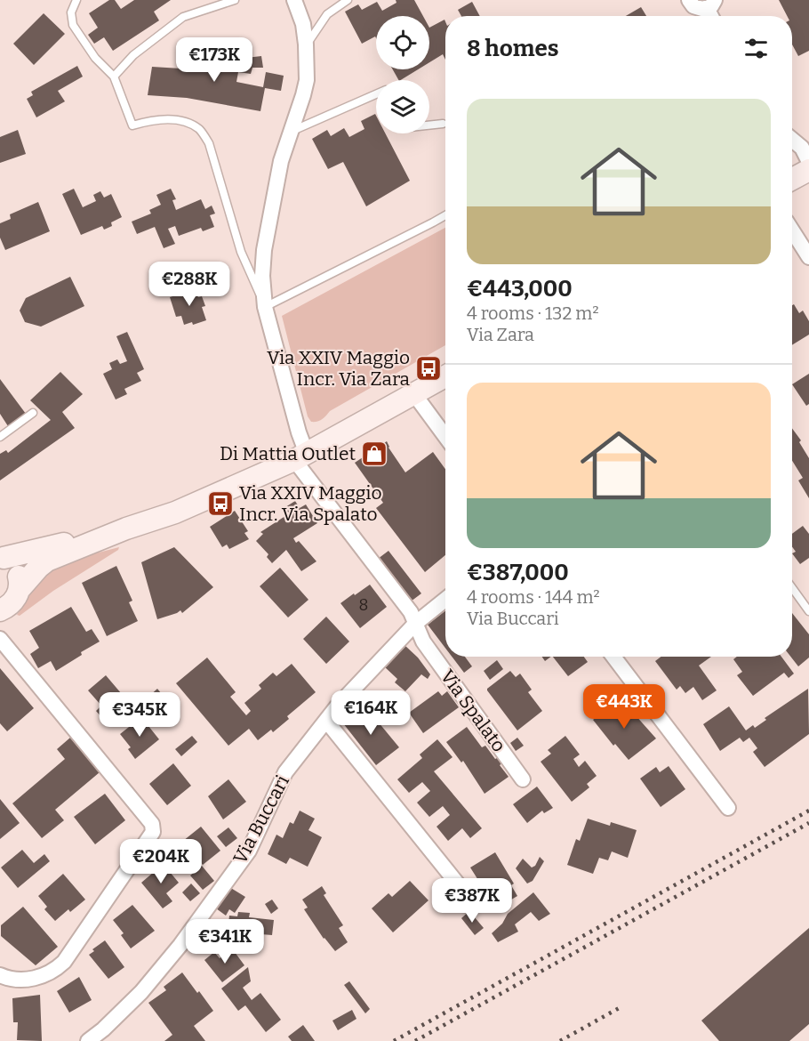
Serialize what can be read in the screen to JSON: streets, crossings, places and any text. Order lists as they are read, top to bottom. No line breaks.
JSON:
{"streets":{"street":["Via Spalato","Via Buccari"]},"crossings":[["Via Spalato","Via Buccari"]],"places":{"bus stop":["Via XXIV Maggio Incr. Via Zara","Via XXIV Maggio Incr. Via Spalato"],"shop":["Di Mattia Outlet"]},"house_numbers":["8"],"page":{"heading":"8 homes","price":["€173K","€288K","€443K","€164K","€345K","€204K","€387K","€341K"],"list":[{"name":"€443,000","note":"4 rooms · 132 m² · Via Zara"},{"name":"€387,000","note":"4 rooms · 144 m² · Via Buccari"}]}}
